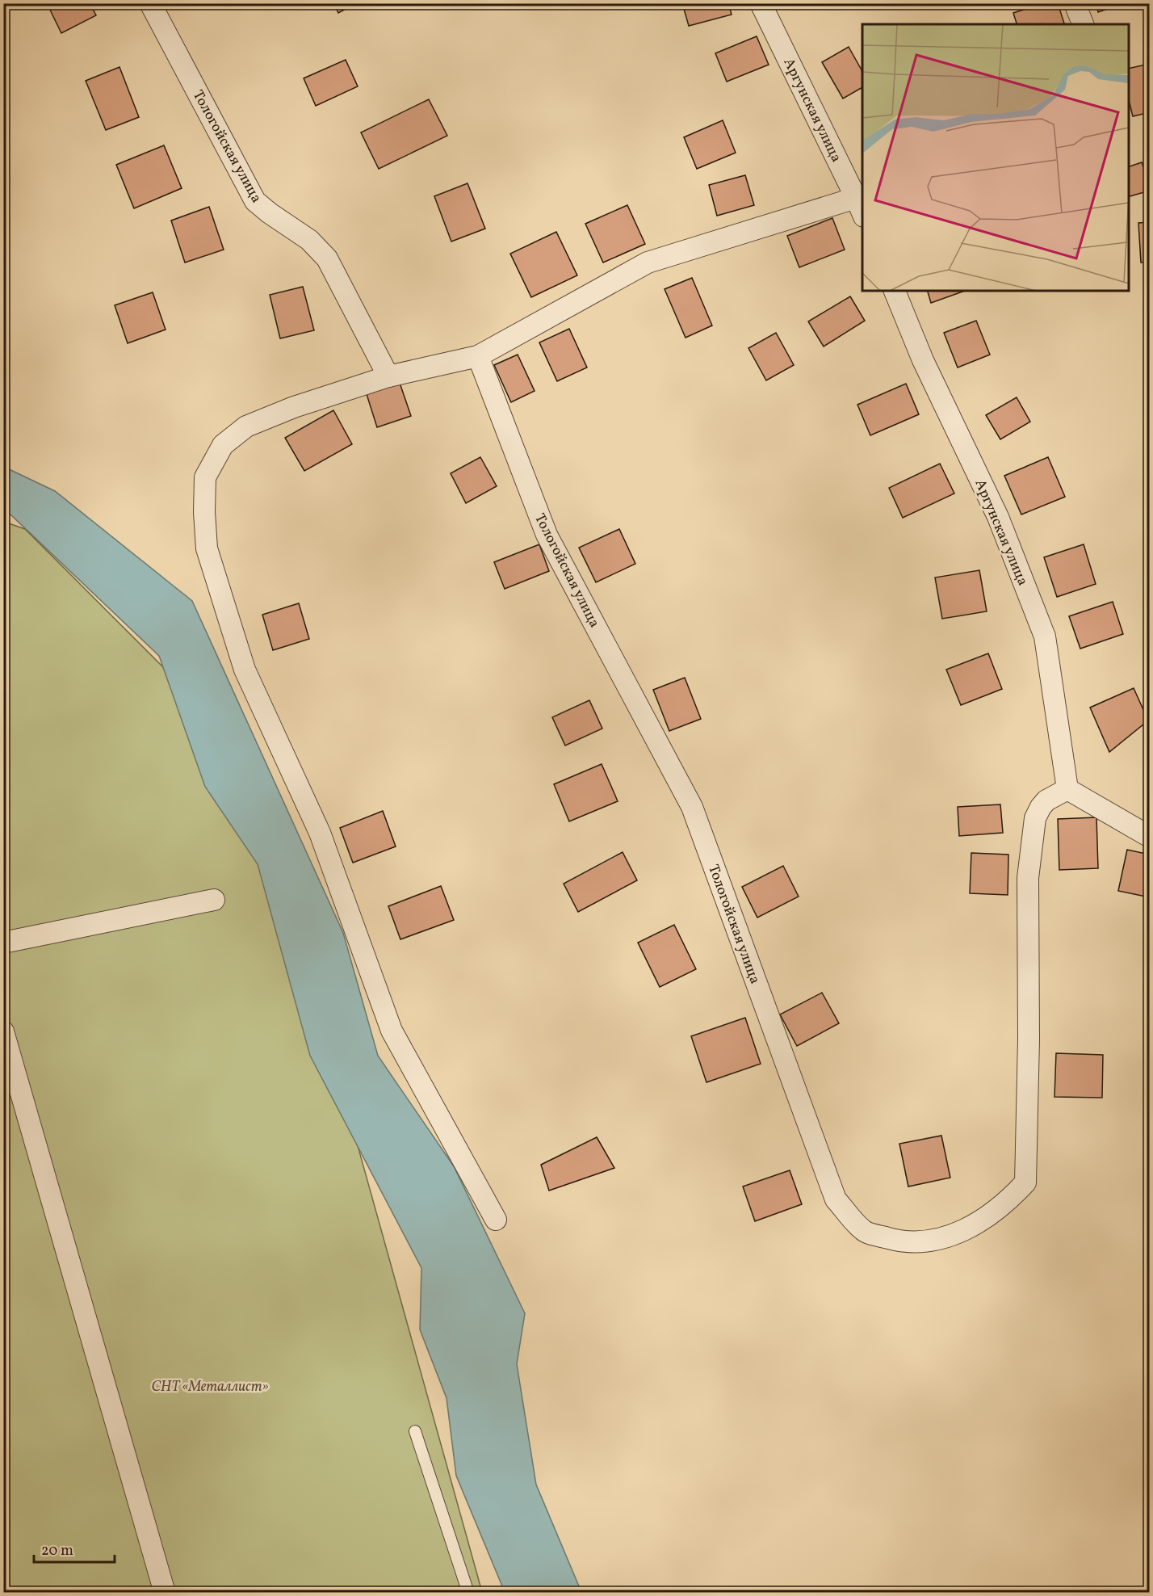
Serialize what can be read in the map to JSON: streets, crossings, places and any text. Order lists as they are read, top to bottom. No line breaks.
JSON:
{"streets":{"street":["Аргунская улица","Тологойская улица"]},"crossings":[["Аргунская улица","Тологойская улица"]],"parks":["СНТ «Металлист»"],"scale_bar":"20 m"}
